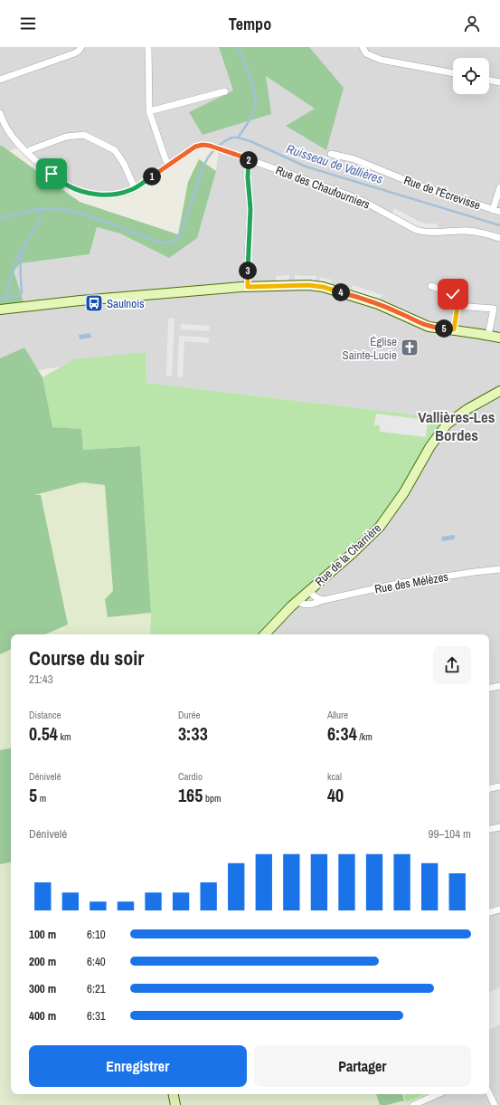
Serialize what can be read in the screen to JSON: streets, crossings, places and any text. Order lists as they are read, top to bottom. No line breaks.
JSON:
{"streets":{"main road":["Rue de la Charrière"],"street":["Rue des Chaufourniers","Rue de l'Écrevisse","Rue des Mélèzes"]},"crossings":[["Rue de la Charrière","Rue des Mélèzes"]],"districts":["Vallières-Les Bordes"],"water":["Ruisseau de Vallières"],"places":{"bus stop":["Saulnois"],"church":["Église Sainte-Lucie"]},"page":{"header":"Tempo","pins":["2","1","3","4","5"],"heading":["Course du soir","21:43"],"stats":[["Distance","0.54 km"],["Durée","3:33"],["Allure","6:34 /km"],["Dénivelé","5 m"],["Cardio","165 bpm"],["kcal","40"]],"chart":["Dénivelé","99–104 m"],"list":[{"name":"100 m","note":"6:10"},{"name":"200 m","note":"6:40"},{"name":"300 m","note":"6:21"},{"name":"400 m","note":"6:31"}],"buttons":["Enregistrer","Partager"]}}
